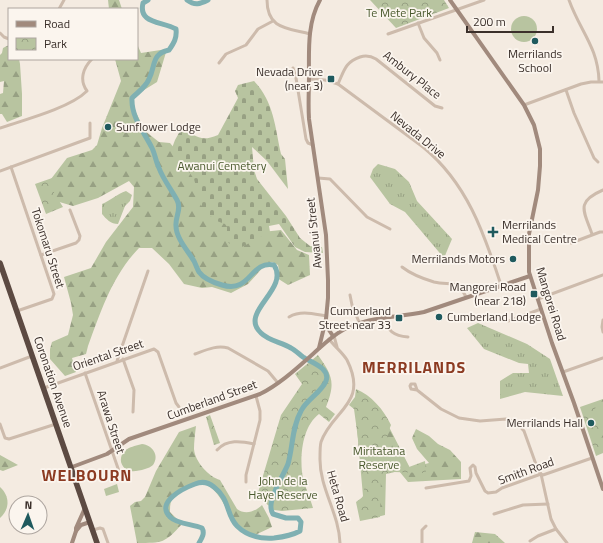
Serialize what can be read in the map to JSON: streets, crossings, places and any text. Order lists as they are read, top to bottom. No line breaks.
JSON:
{"streets":{"highway":["Coronation Avenue"],"main road":["Awanui Street","Mangorei Road","Cumberland Street"],"street":["Ambury Place","Nevada Drive","Tokomaru Street","Oriental Street","Arawa Street","Smith Road","Heta Road"]},"crossings":[["Ambury Place","Nevada Drive"],["Nevada Drive","Awanui Street"],["Nevada Drive","Cumberland Street"],["Awanui Street","Cumberland Street"],["Awanui Street","Heta Road"],["Tokomaru Street","Coronation Avenue"],["Mangorei Road","Cumberland Street"],["Mangorei Road","Smith Road"],["Oriental Street","Coronation Avenue"],["Oriental Street","Arawa Street"],["Coronation Avenue","Cumberland Street"],["Cumberland Street","Arawa Street"],["Cumberland Street","Heta Road"]],"districts":["MERRILANDS","WELBOURN"],"parks":["Te Mete Park","Awanui Cemetery","Miritatana Reserve","John de la Haye Reserve"],"places":{"other":["Merrilands School","Sunflower Lodge","Merrilands Motors","Cumberland Lodge","Merrilands Hall"],"transit":["Nevada Drive (near 3)","Mangorei Road (near 218)","Cumberland Street near 33"],"health":["Merrilands Medical Centre"]},"legend":["Road","Park"],"scale_bar":"200 m","north":"top"}
